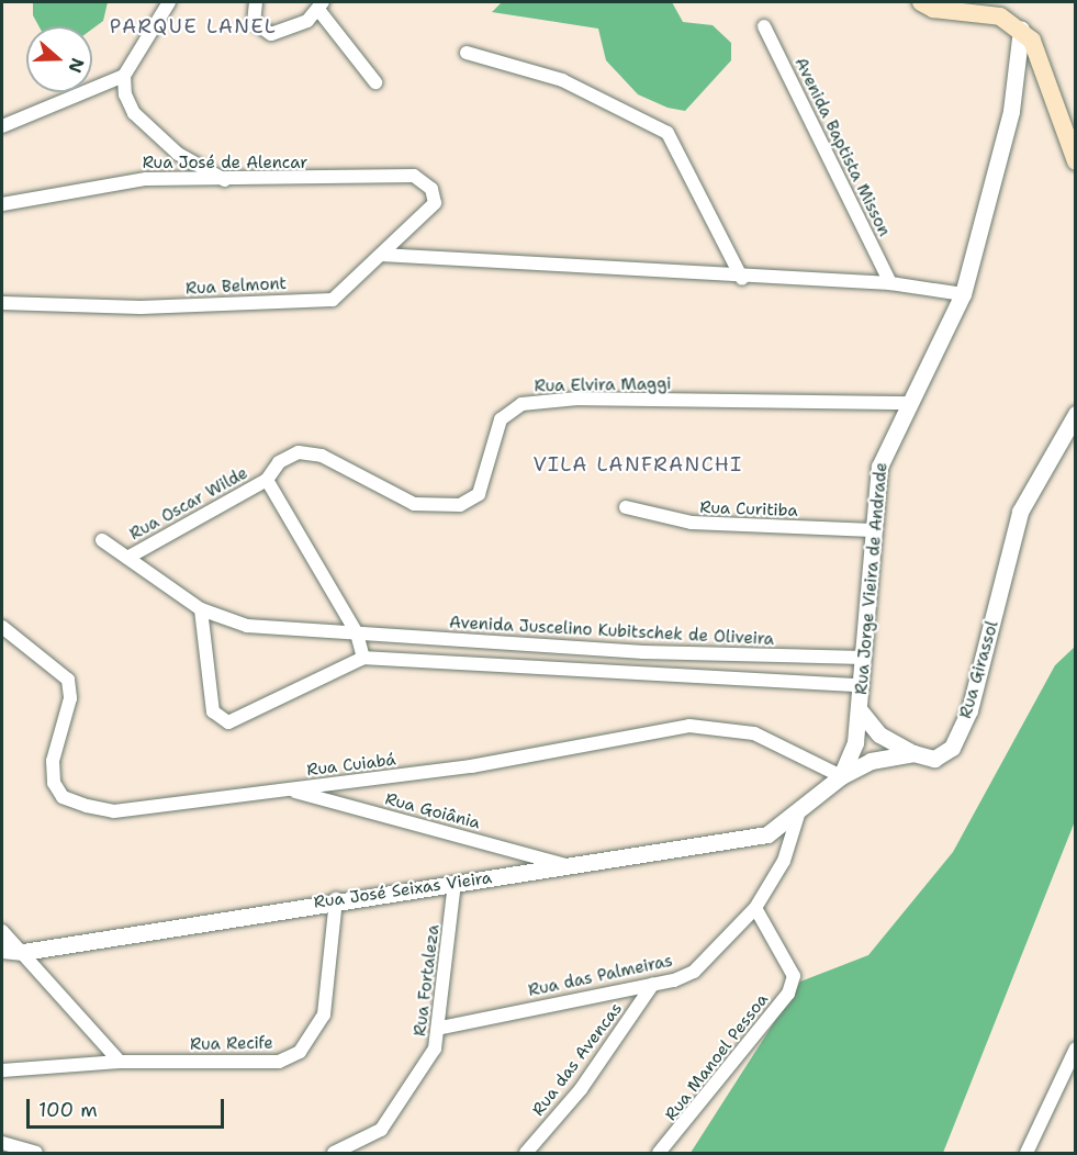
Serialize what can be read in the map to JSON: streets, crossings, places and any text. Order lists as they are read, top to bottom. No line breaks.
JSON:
{"streets":{"street":["Avenida Baptista Misson","Rua José de Alencar","Rua Belmont","Rua Elvira Maggi","Rua Oscar Wilde","Rua Curitiba","Rua Jorge Vieira de Andrade","Avenida Juscelino Kubitschek de Oliveira","Rua Girassol","Rua Cuiabá","Rua Goiânia","Rua José Seixas Vieira","Rua das Palmeiras","Rua Fortaleza","Rua Recife","Rua Manoel Pessoa","Rua das Avencas"]},"crossings":[["Rua José de Alencar","Rua Belmont"],["Rua Elvira Maggi","Rua Oscar Wilde"],["Rua Elvira Maggi","Rua Jorge Vieira de Andrade"],["Rua Oscar Wilde","Avenida Juscelino Kubitschek de Oliveira"],["Rua Curitiba","Rua Jorge Vieira de Andrade"],["Rua Jorge Vieira de Andrade","Avenida Juscelino Kubitschek de Oliveira"],["Rua Jorge Vieira de Andrade","Rua Girassol"],["Rua Jorge Vieira de Andrade","Rua Cuiabá"],["Rua Jorge Vieira de Andrade","Rua José Seixas Vieira"],["Rua Jorge Vieira de Andrade","Rua das Palmeiras"],["Rua Girassol","Rua Cuiabá"],["Rua Cuiabá","Rua Goiânia"],["Rua Goiânia","Rua José Seixas Vieira"],["Rua José Seixas Vieira","Rua das Palmeiras"],["Rua José Seixas Vieira","Rua Fortaleza"],["Rua José Seixas Vieira","Rua Recife"],["Rua das Palmeiras","Rua Fortaleza"],["Rua das Palmeiras","Rua Manoel Pessoa"],["Rua das Palmeiras","Rua das Avencas"]],"districts":["PARQUE LANEL","VILA LANFRANCHI"],"scale_bar":"100 m","north":"right"}
